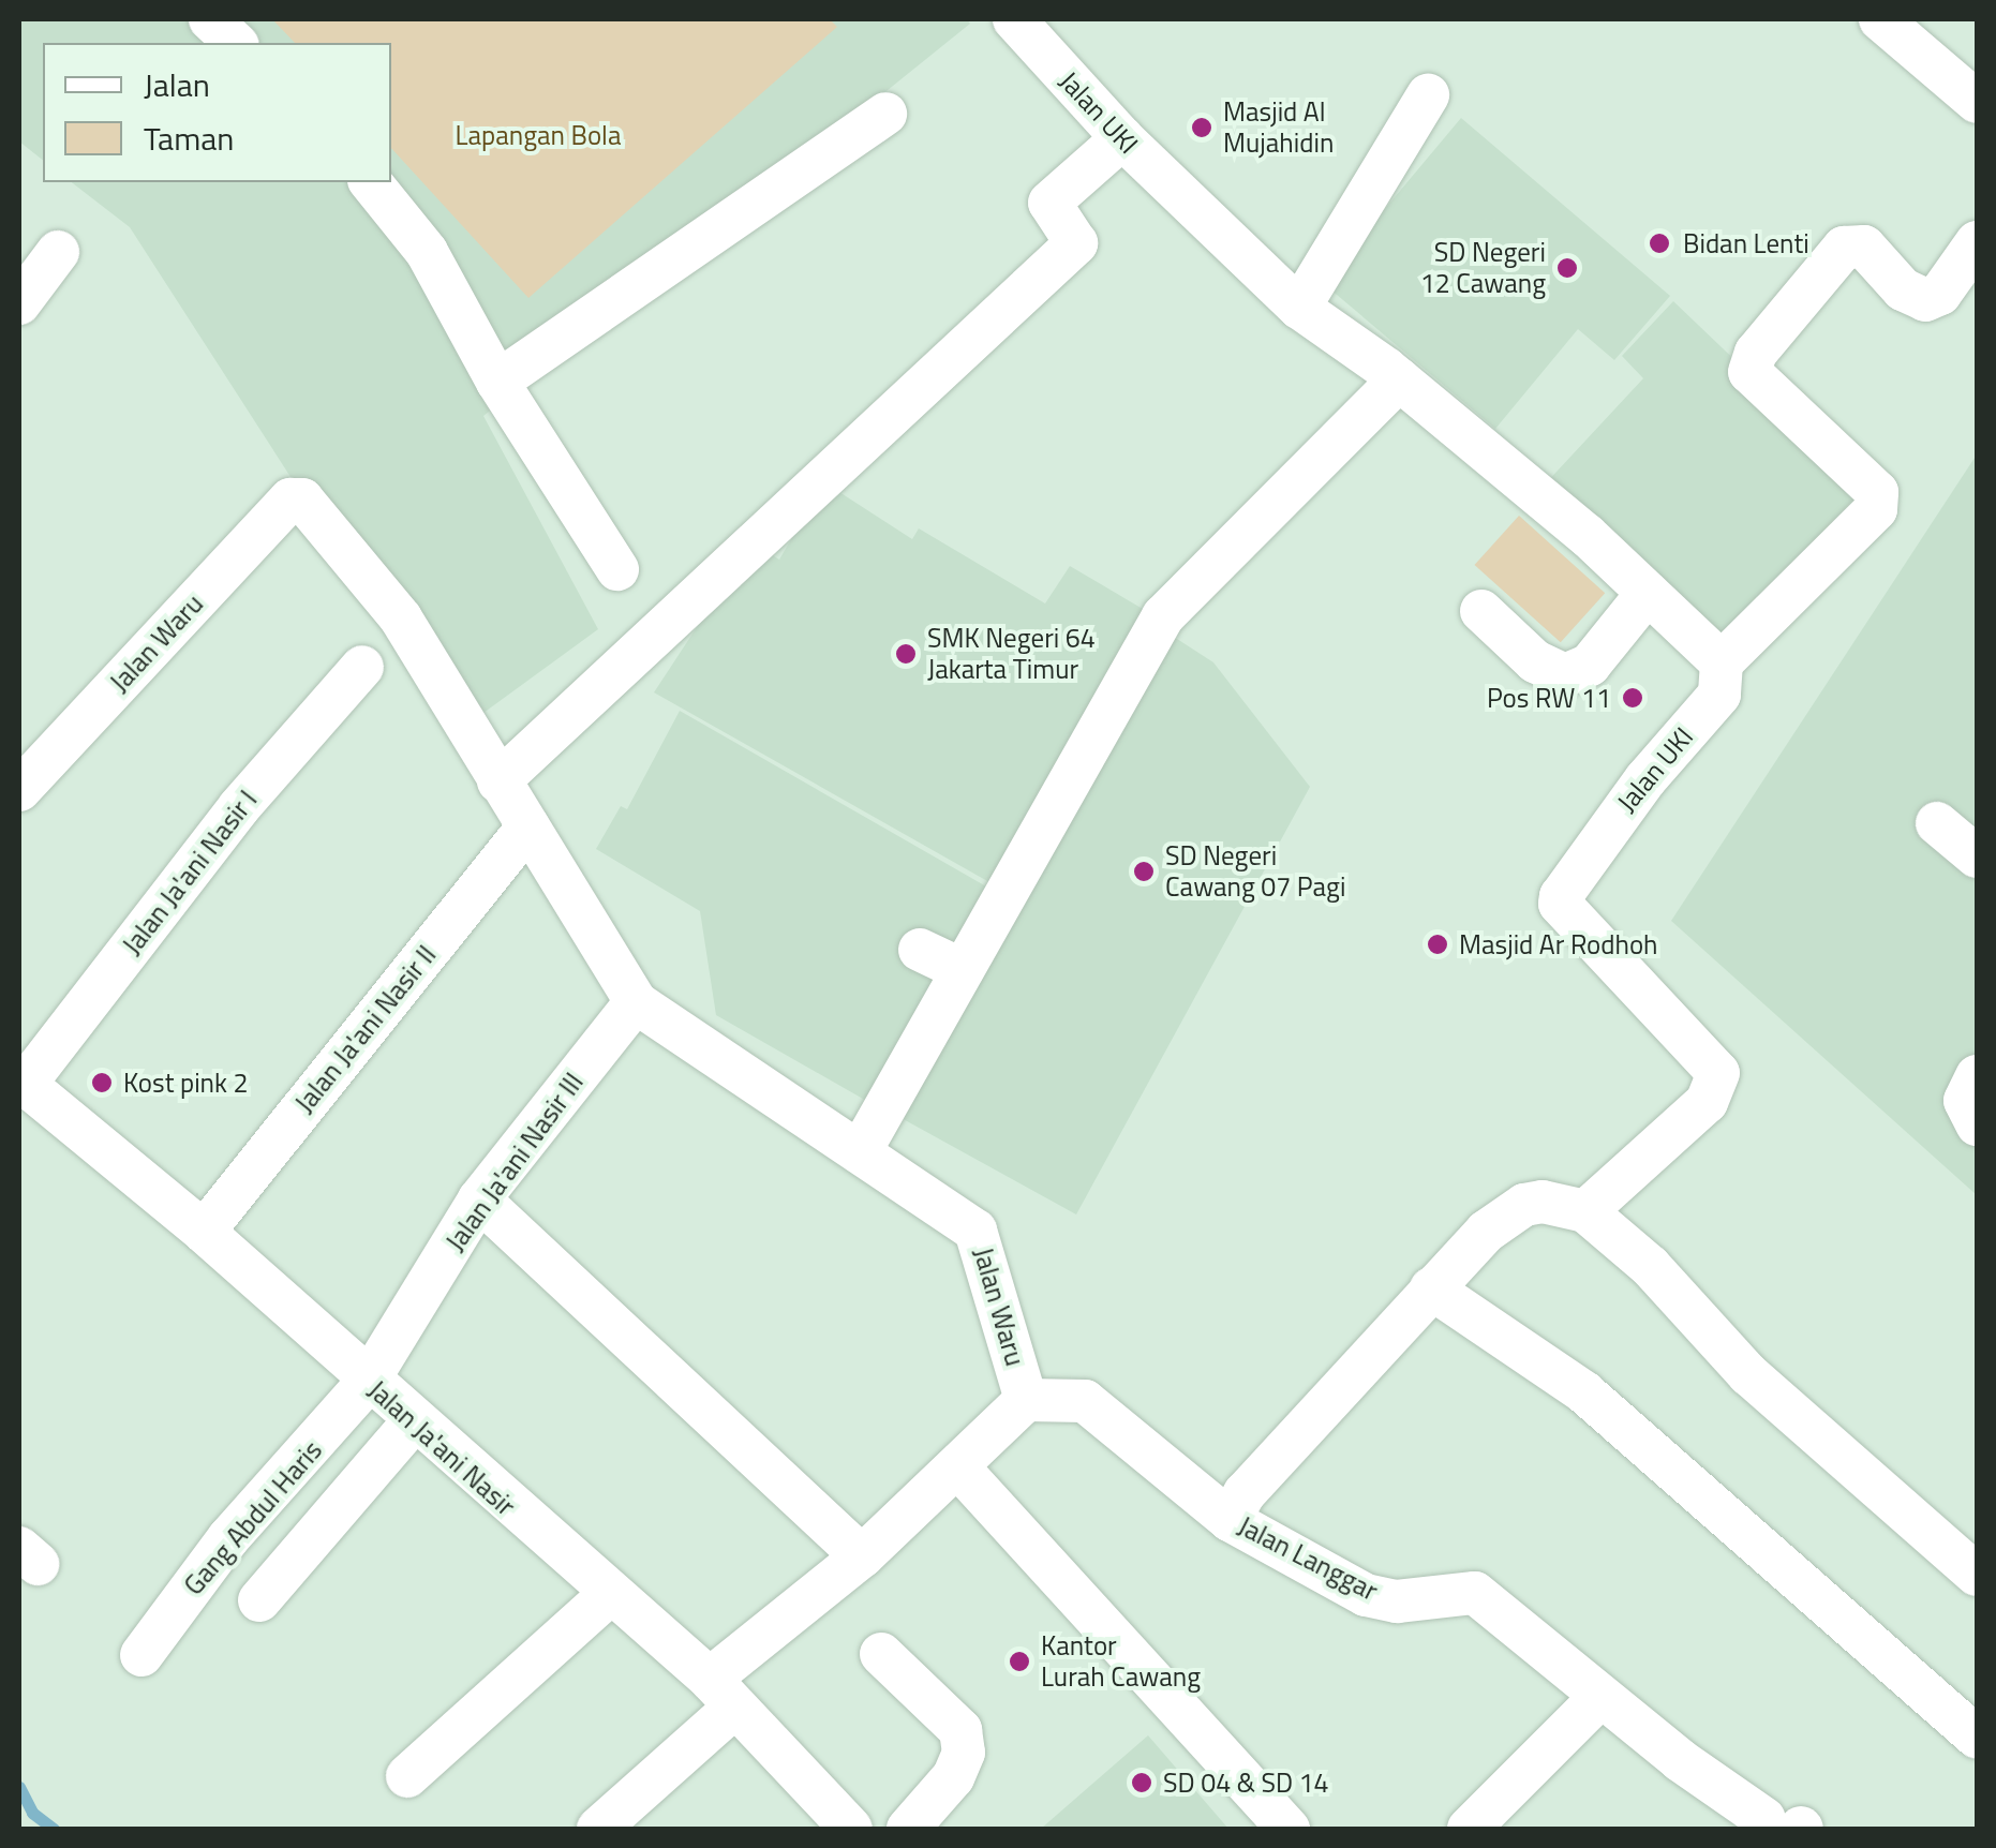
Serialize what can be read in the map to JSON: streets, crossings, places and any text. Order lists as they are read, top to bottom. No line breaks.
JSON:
{"streets":{"street":["Jalan UKI","Jalan Waru","Jalan Ja'ani Nasir I","Jalan Ja'ani Nasir II","Jalan Ja'ani Nasir III","Jalan Ja'ani Nasir","Gang Abdul Haris","Jalan Langgar"]},"crossings":[["Jalan Waru","Jalan Ja'ani Nasir III"],["Jalan Waru","Jalan Ja'ani Nasir"],["Jalan Waru","Jalan Langgar"],["Jalan Ja'ani Nasir I","Jalan Ja'ani Nasir"],["Jalan Ja'ani Nasir II","Jalan Ja'ani Nasir"],["Jalan Ja'ani Nasir III","Jalan Ja'ani Nasir"],["Jalan Ja'ani Nasir III","Gang Abdul Haris"],["Jalan Ja'ani Nasir","Gang Abdul Haris"]],"parks":["Lapangan Bola"],"places":["Masjid Al Mujahidin","Bidan Lenti","SD Negeri 12 Cawang","SMK Negeri 64 Jakarta Timur","Pos RW 11","SD Negeri Cawang 07 Pagi","Masjid Ar Rodhoh","Kost pink 2","Kantor Lurah Cawang","SD 04 & SD 14"],"legend":["Jalan","Taman"]}
